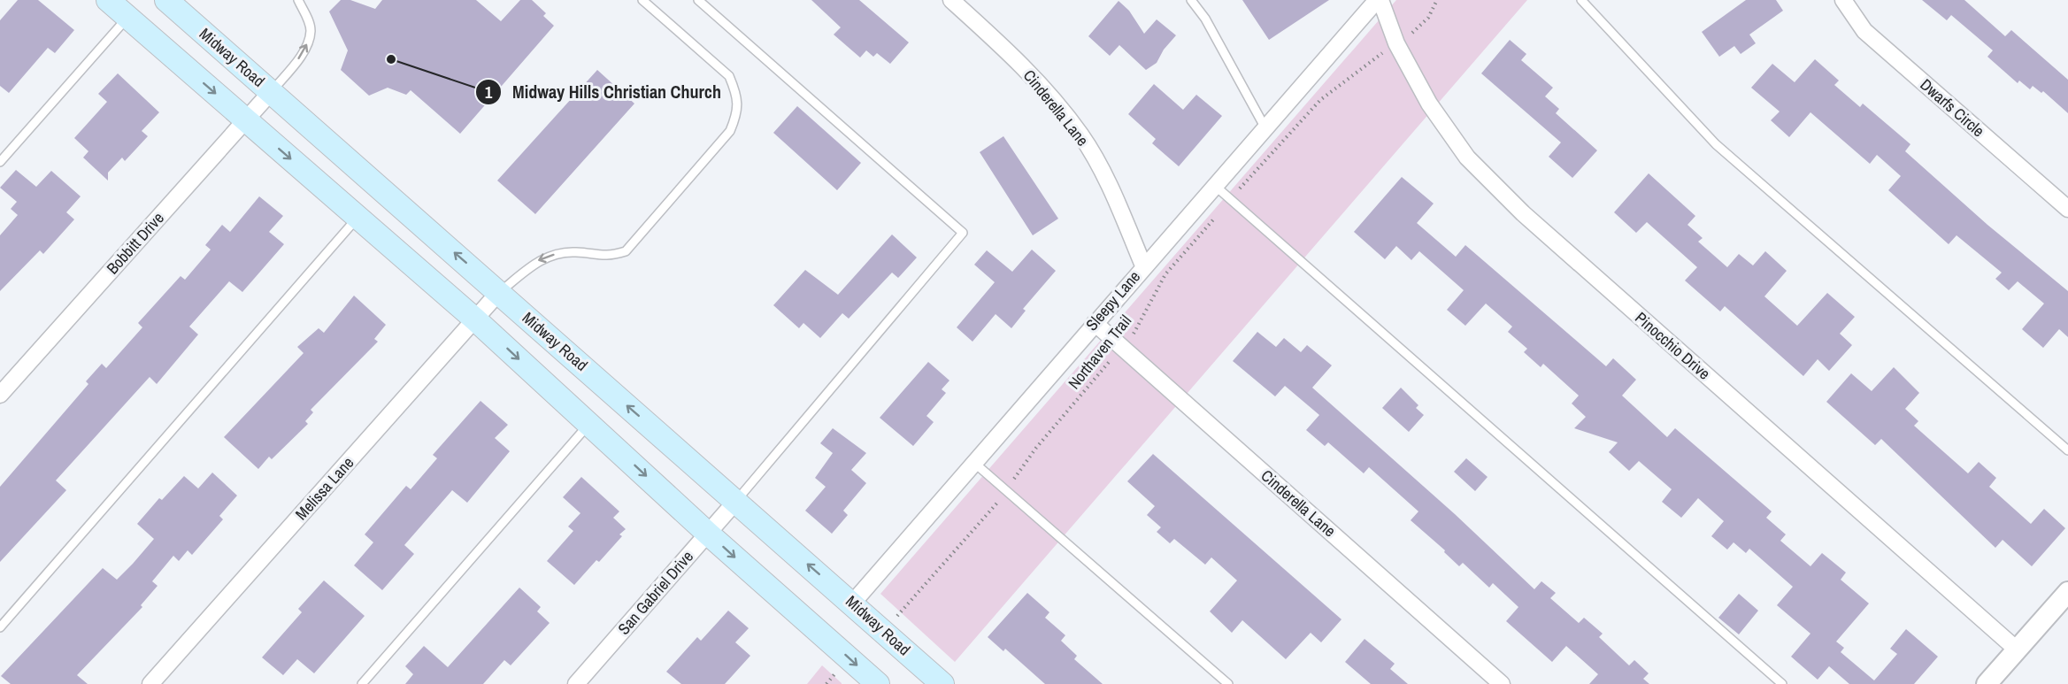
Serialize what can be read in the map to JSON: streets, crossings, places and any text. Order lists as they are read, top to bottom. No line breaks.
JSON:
{"streets":{"main road":["Midway Road"],"street":["Cinderella Lane","Dwarfs Circle","Bobbitt Drive","Sleepy Lane","Pinocchio Drive","Melissa Lane","San Gabriel Drive"],"path":["Northaven Trail"]},"crossings":[["Midway Road","Bobbitt Drive"],["Midway Road","Sleepy Lane"],["Midway Road","Melissa Lane"],["Midway Road","San Gabriel Drive"],["Cinderella Lane","Sleepy Lane"],["Cinderella Lane","Northaven Trail"],["Sleepy Lane","Pinocchio Drive"],["Pinocchio Drive","Northaven Trail"]],"places":["Midway Hills Christian Church"]}
